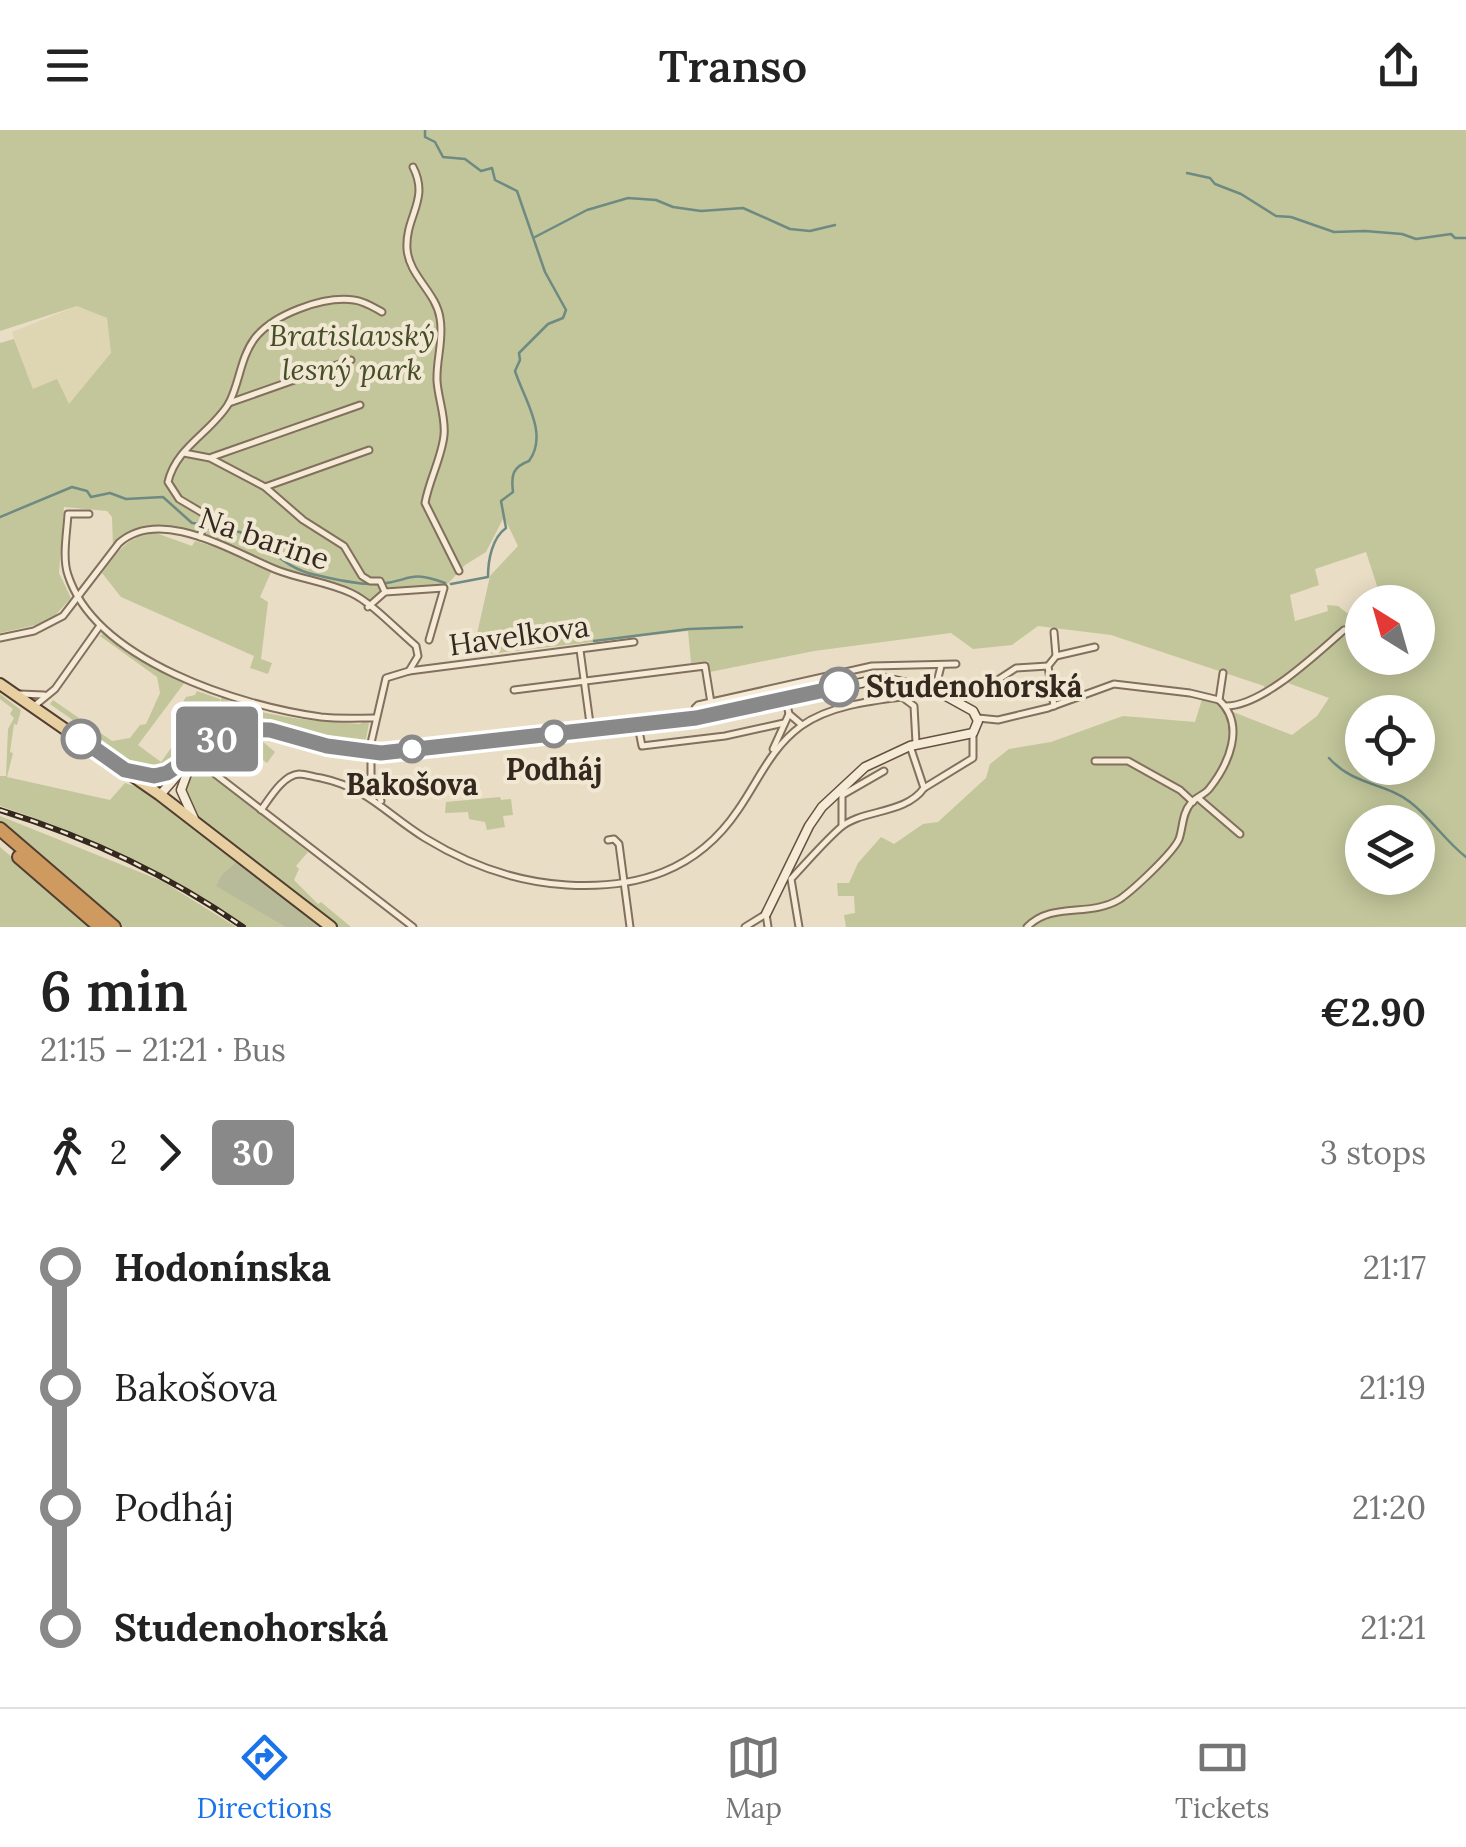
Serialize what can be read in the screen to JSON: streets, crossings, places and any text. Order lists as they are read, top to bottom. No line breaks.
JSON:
{"streets":{"street":["Na barine","Havelkova"]},"crossings":[["Na barine","Havelkova"]],"parks":["Bratislavský lesný park"],"places":["Studenohorská","Podháj","Bakošova"],"lines":["bus line 30"],"north":"top left","page":{"header":"Transo","on_map":"30","heading":["6 min","21:15 – 21:21 · Bus","€2.90"],"legs":["2","30","3 stops"],"list":[{"name":"Hodonínska","value":"21:17"},{"name":"Bakošova","value":"21:19"},{"name":"Podháj","value":"21:20"},{"name":"Studenohorská","value":"21:21"}],"tabs":["Directions","Map","Tickets"]}}
